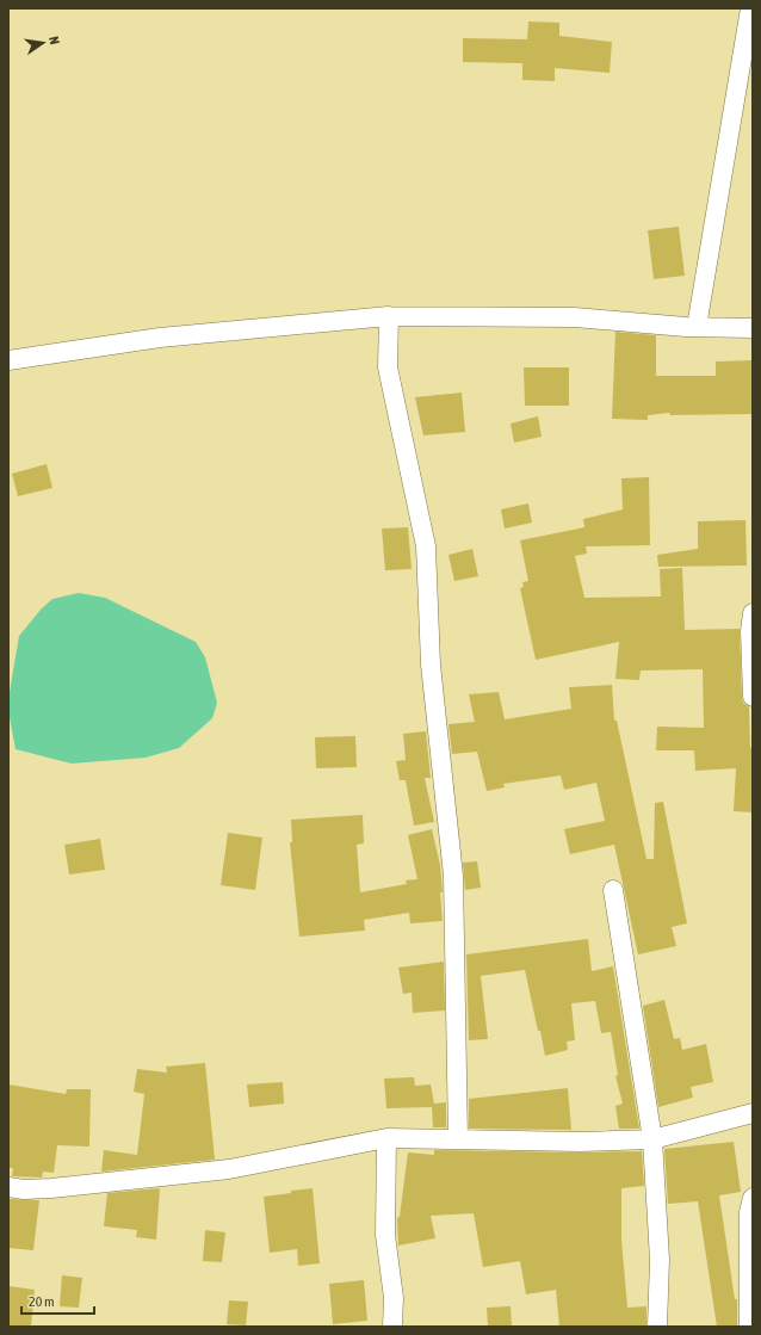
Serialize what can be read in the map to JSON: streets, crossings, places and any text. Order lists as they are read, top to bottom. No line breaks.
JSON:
{"scale_bar":"20 m","north":"right"}
